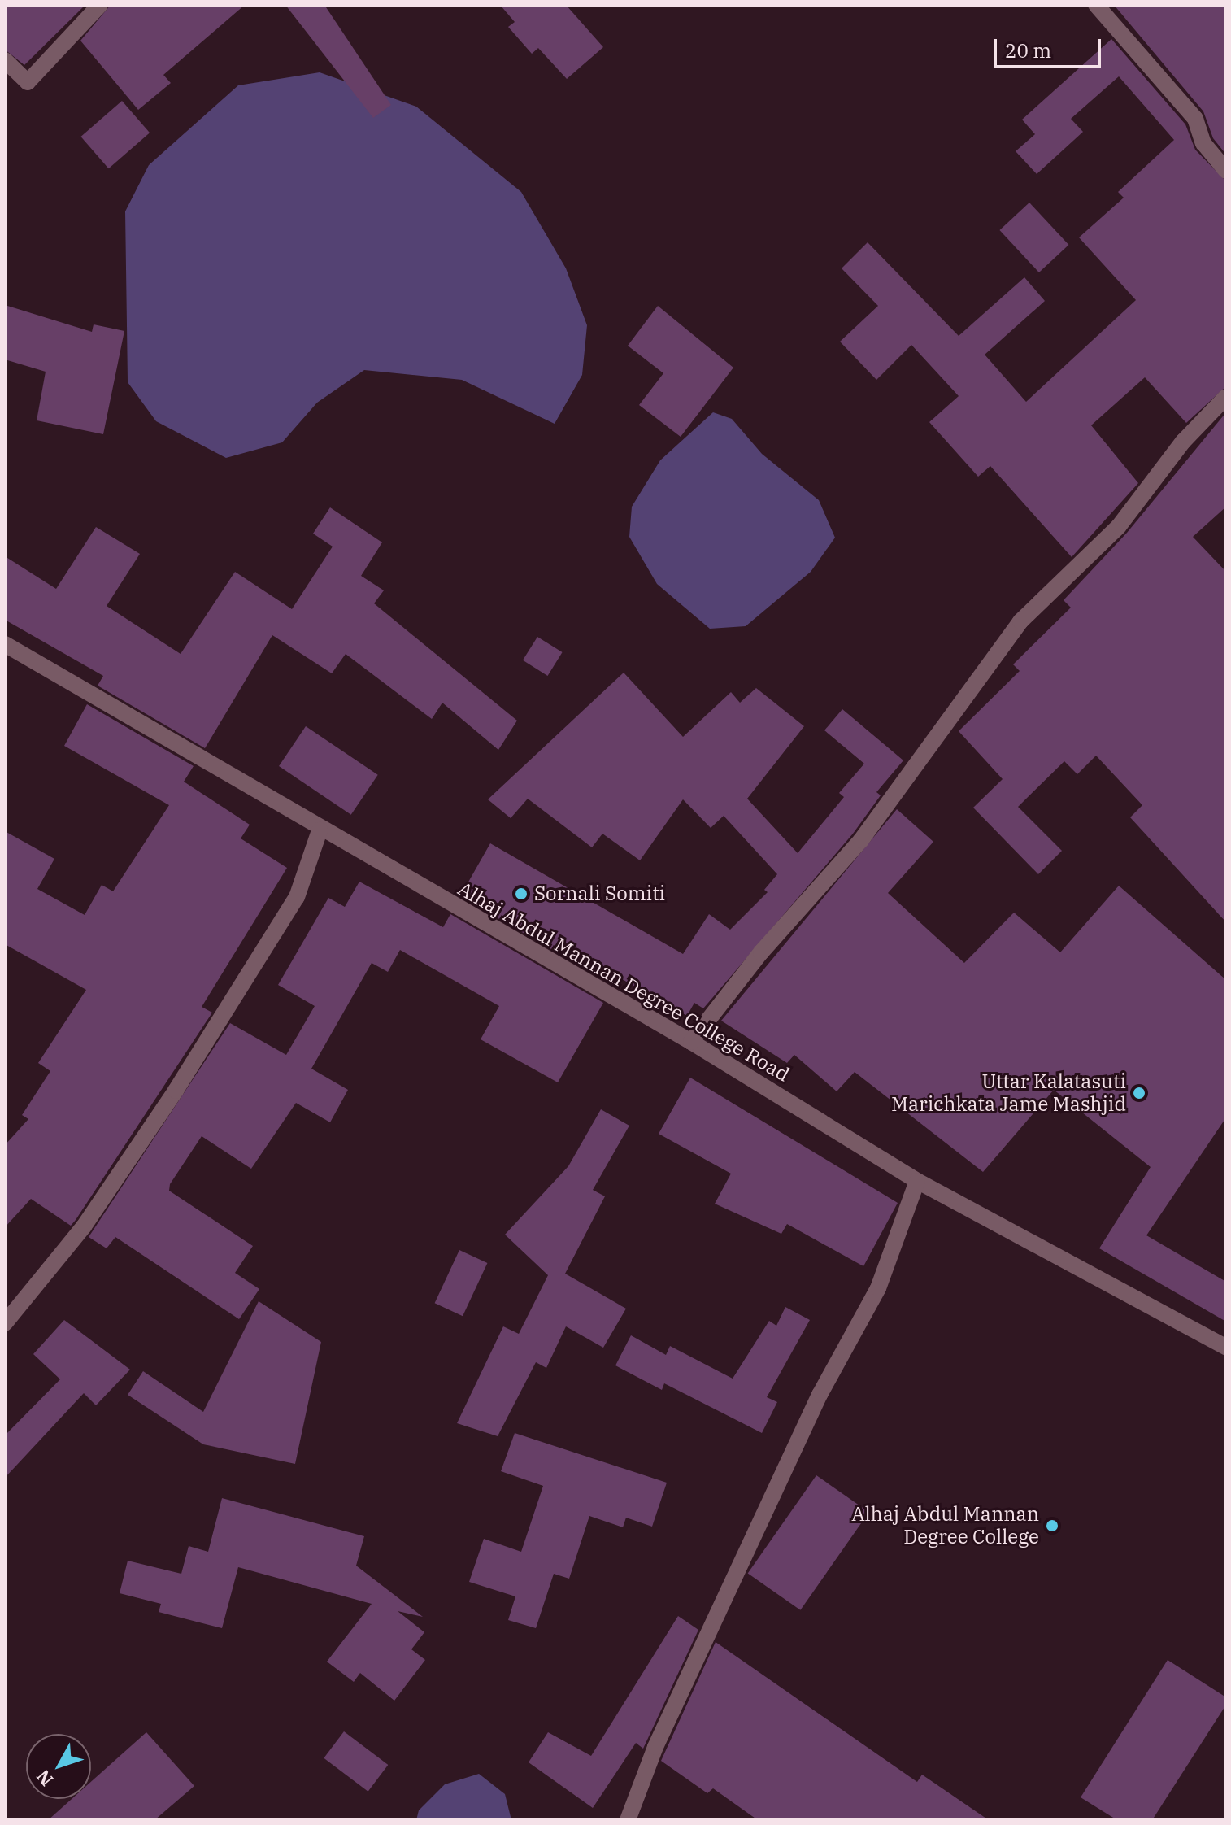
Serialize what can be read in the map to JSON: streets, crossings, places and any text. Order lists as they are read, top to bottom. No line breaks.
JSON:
{"streets":{"street":["Alhaj Abdul Mannan Degree College Road"]},"places":["Sornali Somiti","Uttar Kalatasuti Marichkata Jame Mashjid","Alhaj Abdul Mannan Degree College"],"scale_bar":"20 m","north":"bottom left"}
